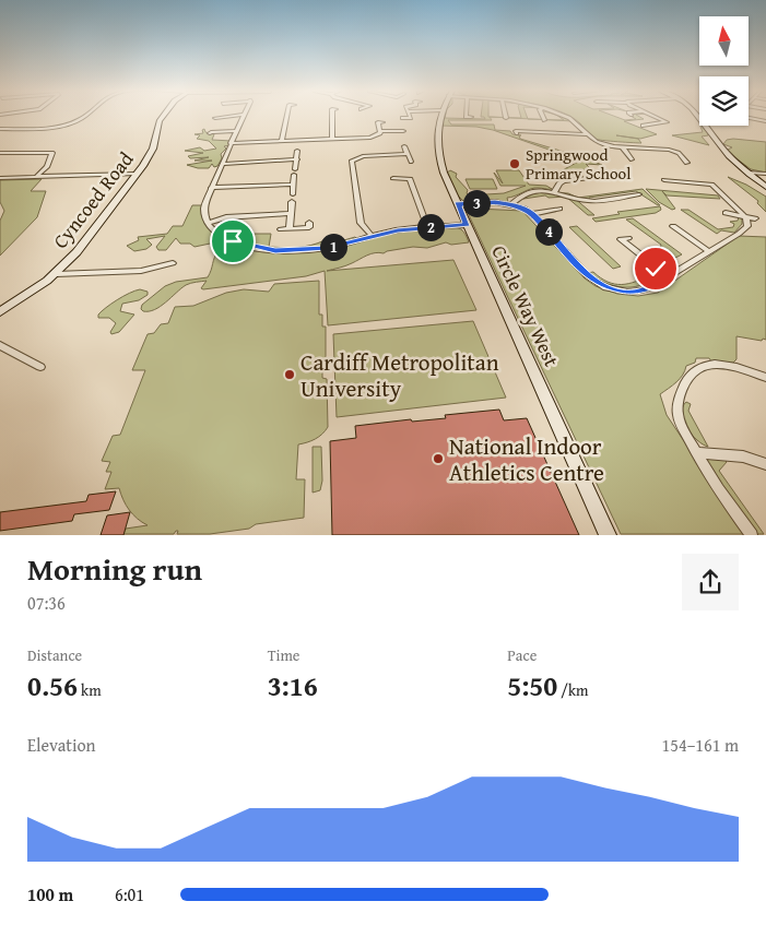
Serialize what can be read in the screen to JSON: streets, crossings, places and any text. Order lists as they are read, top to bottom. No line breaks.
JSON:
{"streets":{"street":["Cyncoed Road","Circle Way West"]},"places":["Springwood Primary School","Cardiff Metropolitan University","National Indoor Athletics Centre"],"north":"top","page":{"pins":["3","2","4","1"],"heading":["Morning run","07:36"],"stats":[["Distance","0.56 km"],["Time","3:16"],["Pace","5:50 /km"]],"chart":["Elevation","154–161 m"],"list":[{"name":"100 m","note":"6:01"}]}}
